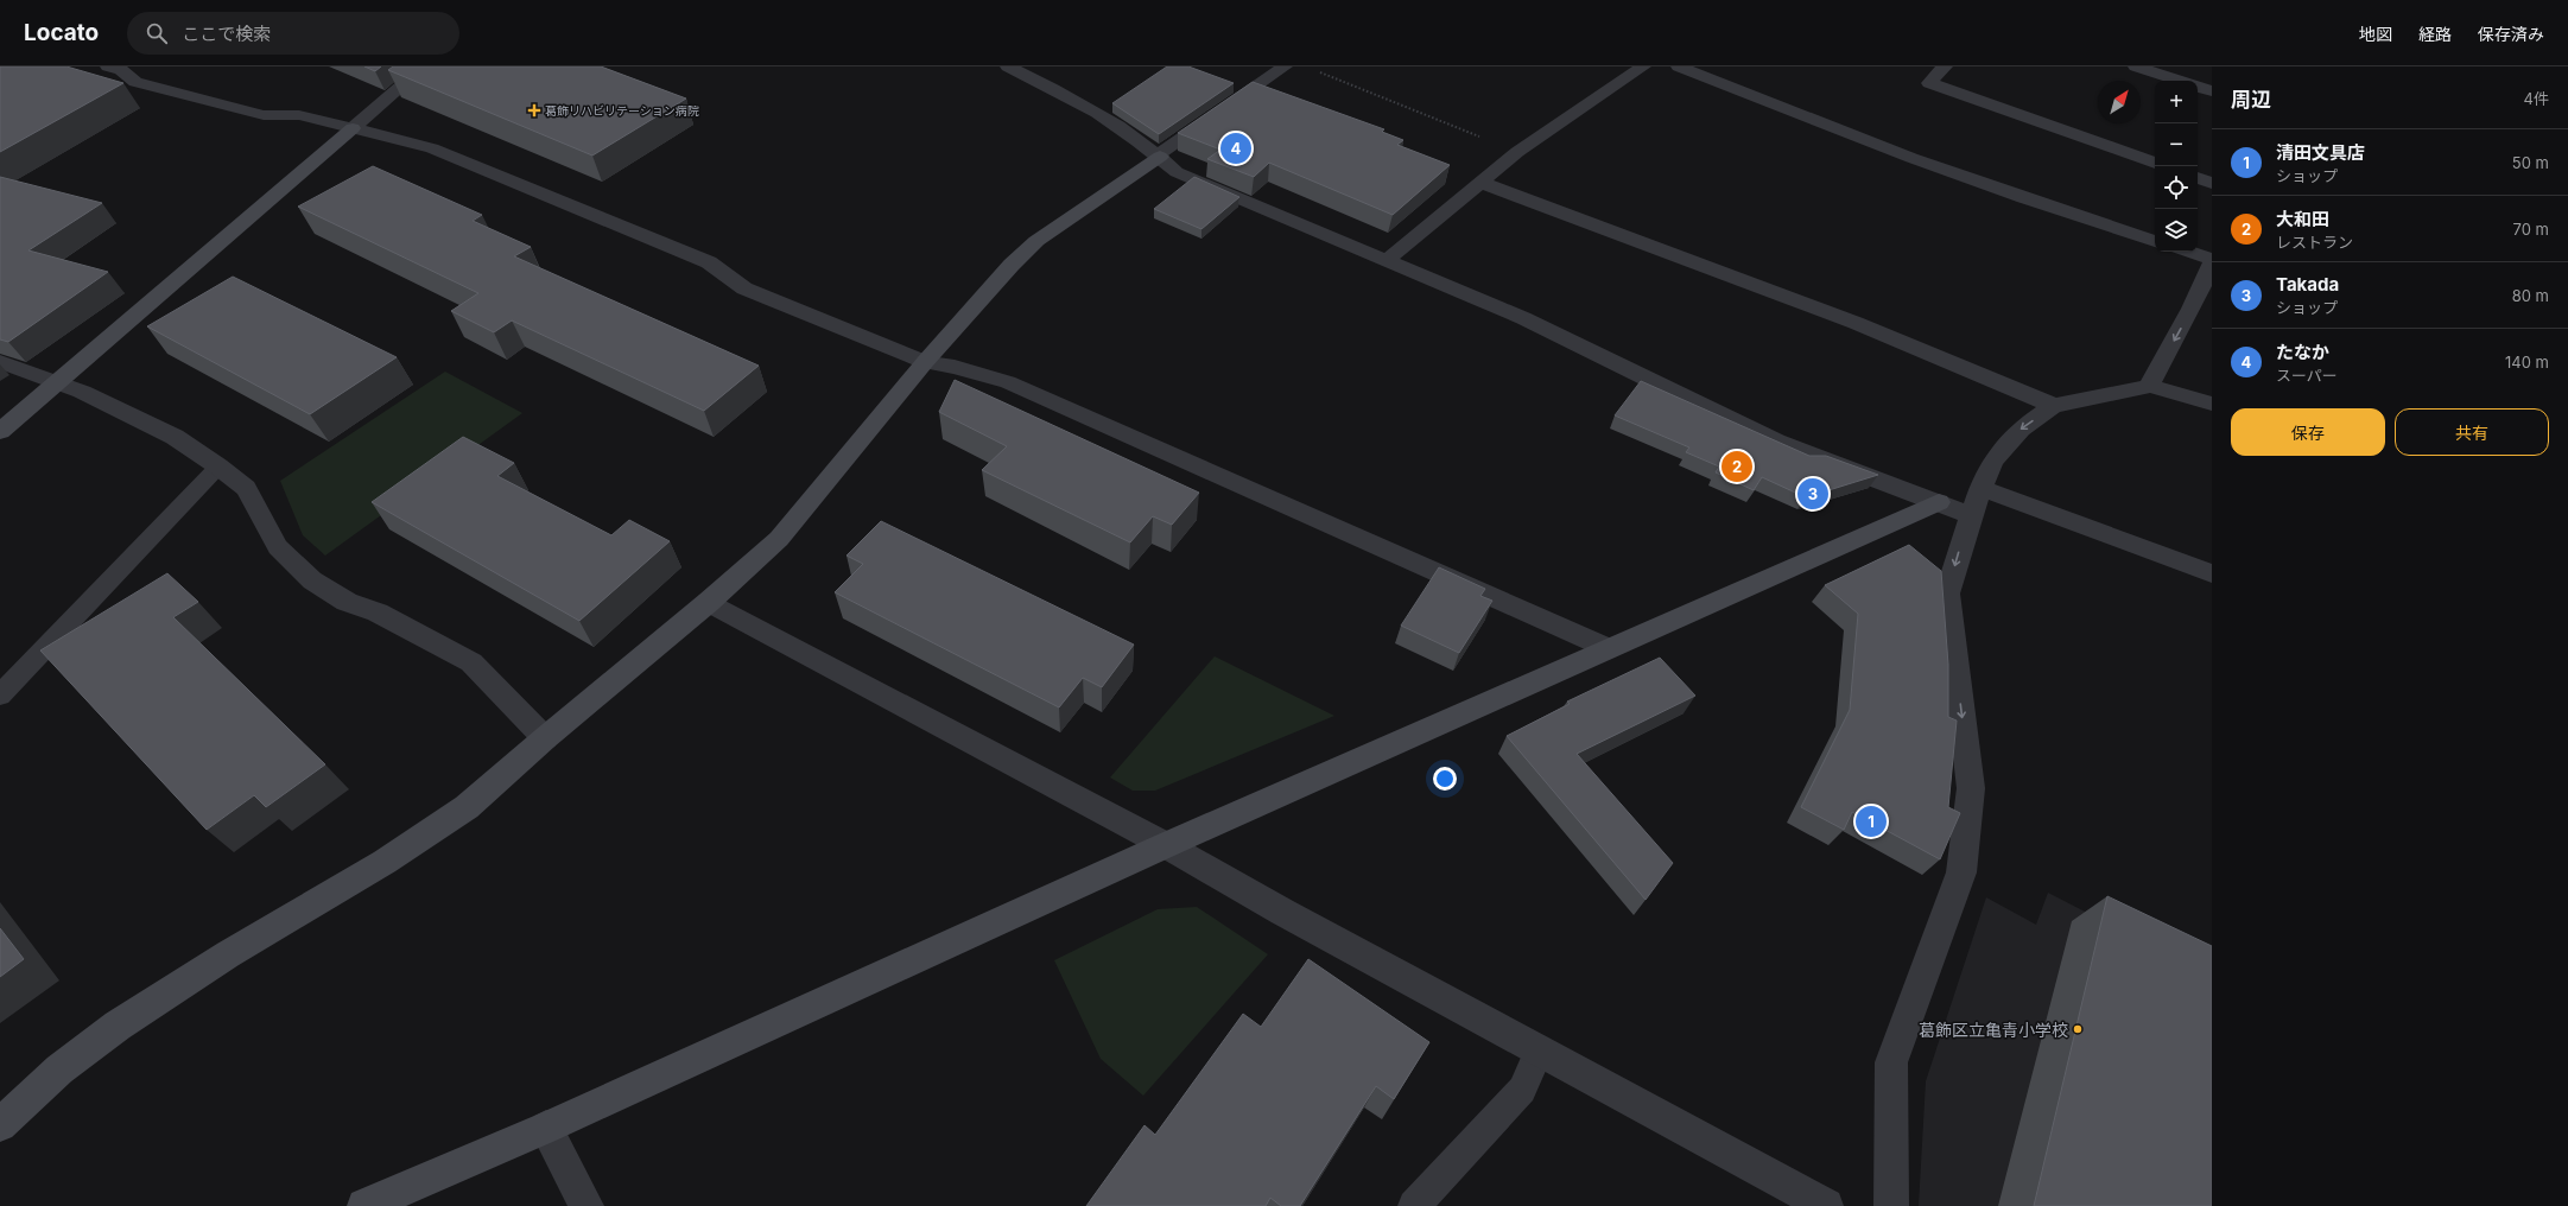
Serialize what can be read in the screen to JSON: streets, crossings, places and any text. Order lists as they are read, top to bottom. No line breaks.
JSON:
{"places":{"health":["葛飾リハビリテーション病院"],"other":["葛飾区立亀青小学校"]},"north":"top right","page":{"header":"Locato","search":"ここで検索","nav":["地図","経路","保存済み"],"heading":["周辺","4件"],"map_buttons":["+","−"],"list":[{"mark":"1","name":"清田文具店","note":"ショップ","value":"50 m"},{"mark":"2","name":"大和田","note":"レストラン","value":"70 m"},{"mark":"3","name":"Takada","note":"ショップ","value":"80 m"},{"mark":"4","name":"たなか","note":"スーパー","value":"140 m"}],"pins":["4","2","3","1"],"buttons":["保存","共有"]}}
